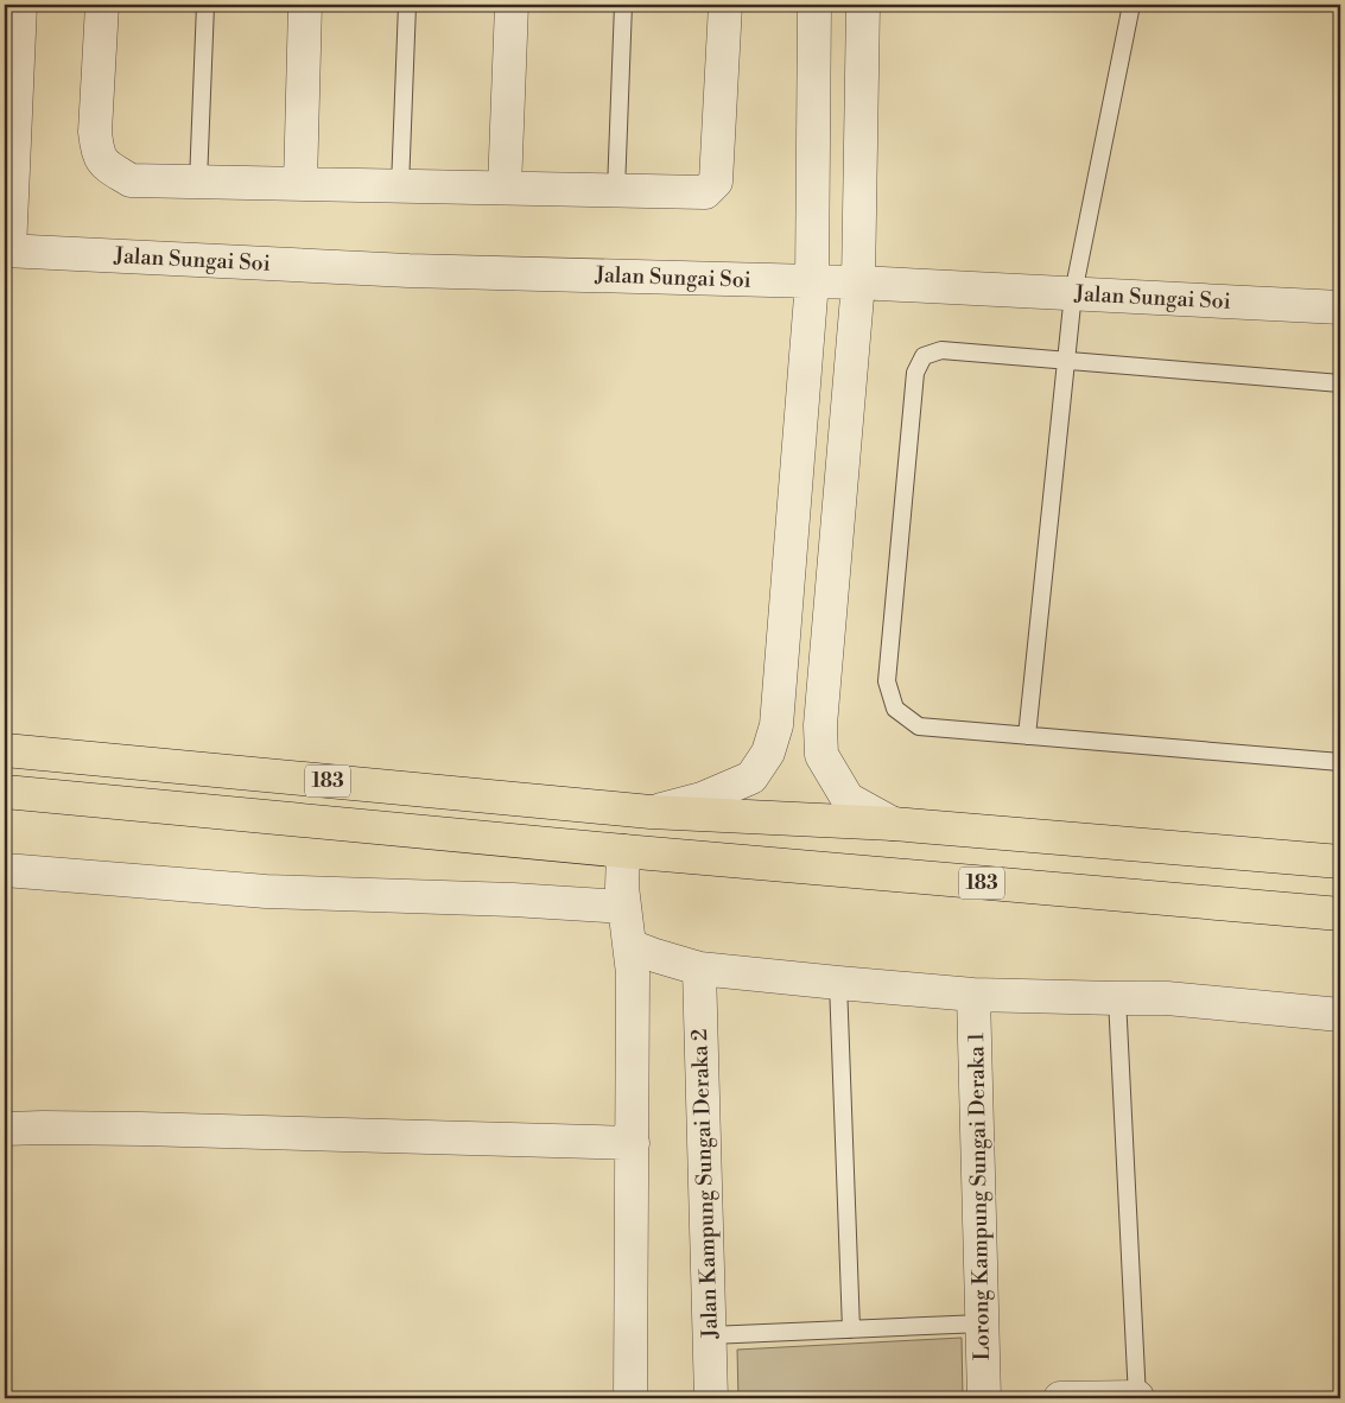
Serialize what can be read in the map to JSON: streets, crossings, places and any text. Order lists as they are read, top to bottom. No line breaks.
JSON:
{"streets":{"highway":["183"],"street":["Jalan Sungai Soi","Jalan Kampung Sungai Deraka 2","Lorong Kampung Sungai Deraka 1"]}}
